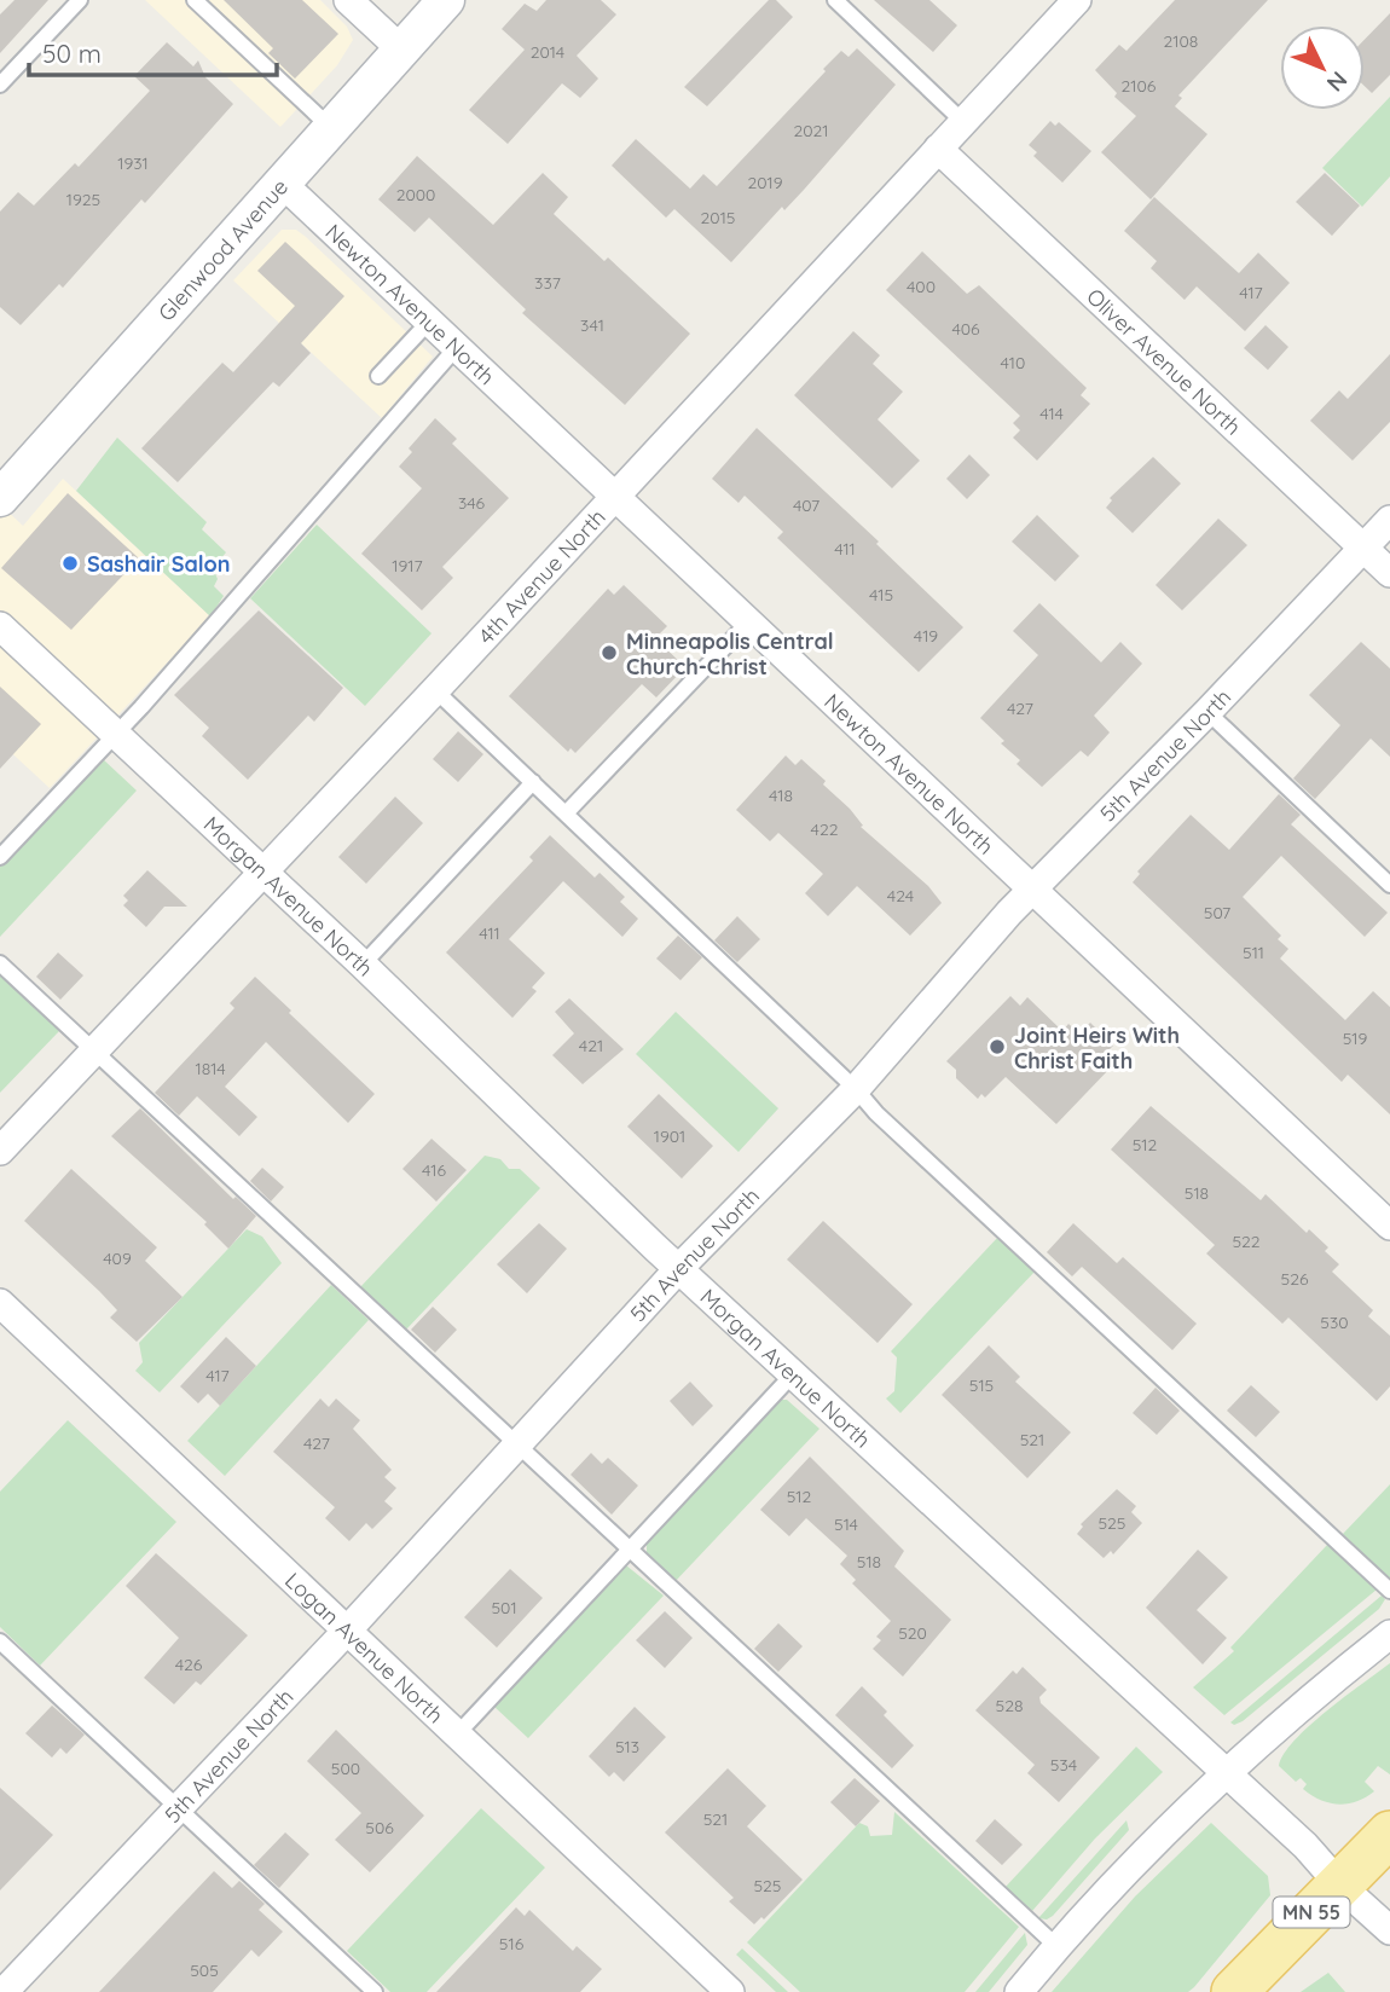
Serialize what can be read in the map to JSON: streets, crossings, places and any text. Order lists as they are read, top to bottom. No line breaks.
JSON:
{"streets":{"main road":["MN 55"],"street":["Glenwood Avenue","Newton Avenue North","Oliver Avenue North","4th Avenue North","5th Avenue North","Morgan Avenue North","Logan Avenue North"]},"crossings":[["Glenwood Avenue","Newton Avenue North"],["Newton Avenue North","4th Avenue North"],["Newton Avenue North","5th Avenue North"],["Oliver Avenue North","4th Avenue North"],["Oliver Avenue North","5th Avenue North"],["4th Avenue North","Morgan Avenue North"],["5th Avenue North","Morgan Avenue North"],["5th Avenue North","Logan Avenue North"],["Morgan Avenue North","MN 55"]],"places":["Sashair Salon","Minneapolis Central Church-Christ","Joint Heirs With Christ Faith"],"house_numbers":["2108","2014","2106","2021","1931","2019","2000","1925","2015","337","400","417","341","406","410","414","346","407","411","1917","415","419","427","418","422","424","507","411","511","519","421","1814","1901","512","416","518","522","409","526","530","417","515","521","427","512","525","514","518","501","520","426","528","513","534","500","521","506","525","516","505"],"scale_bar":"50 m","north":"bottom right"}
